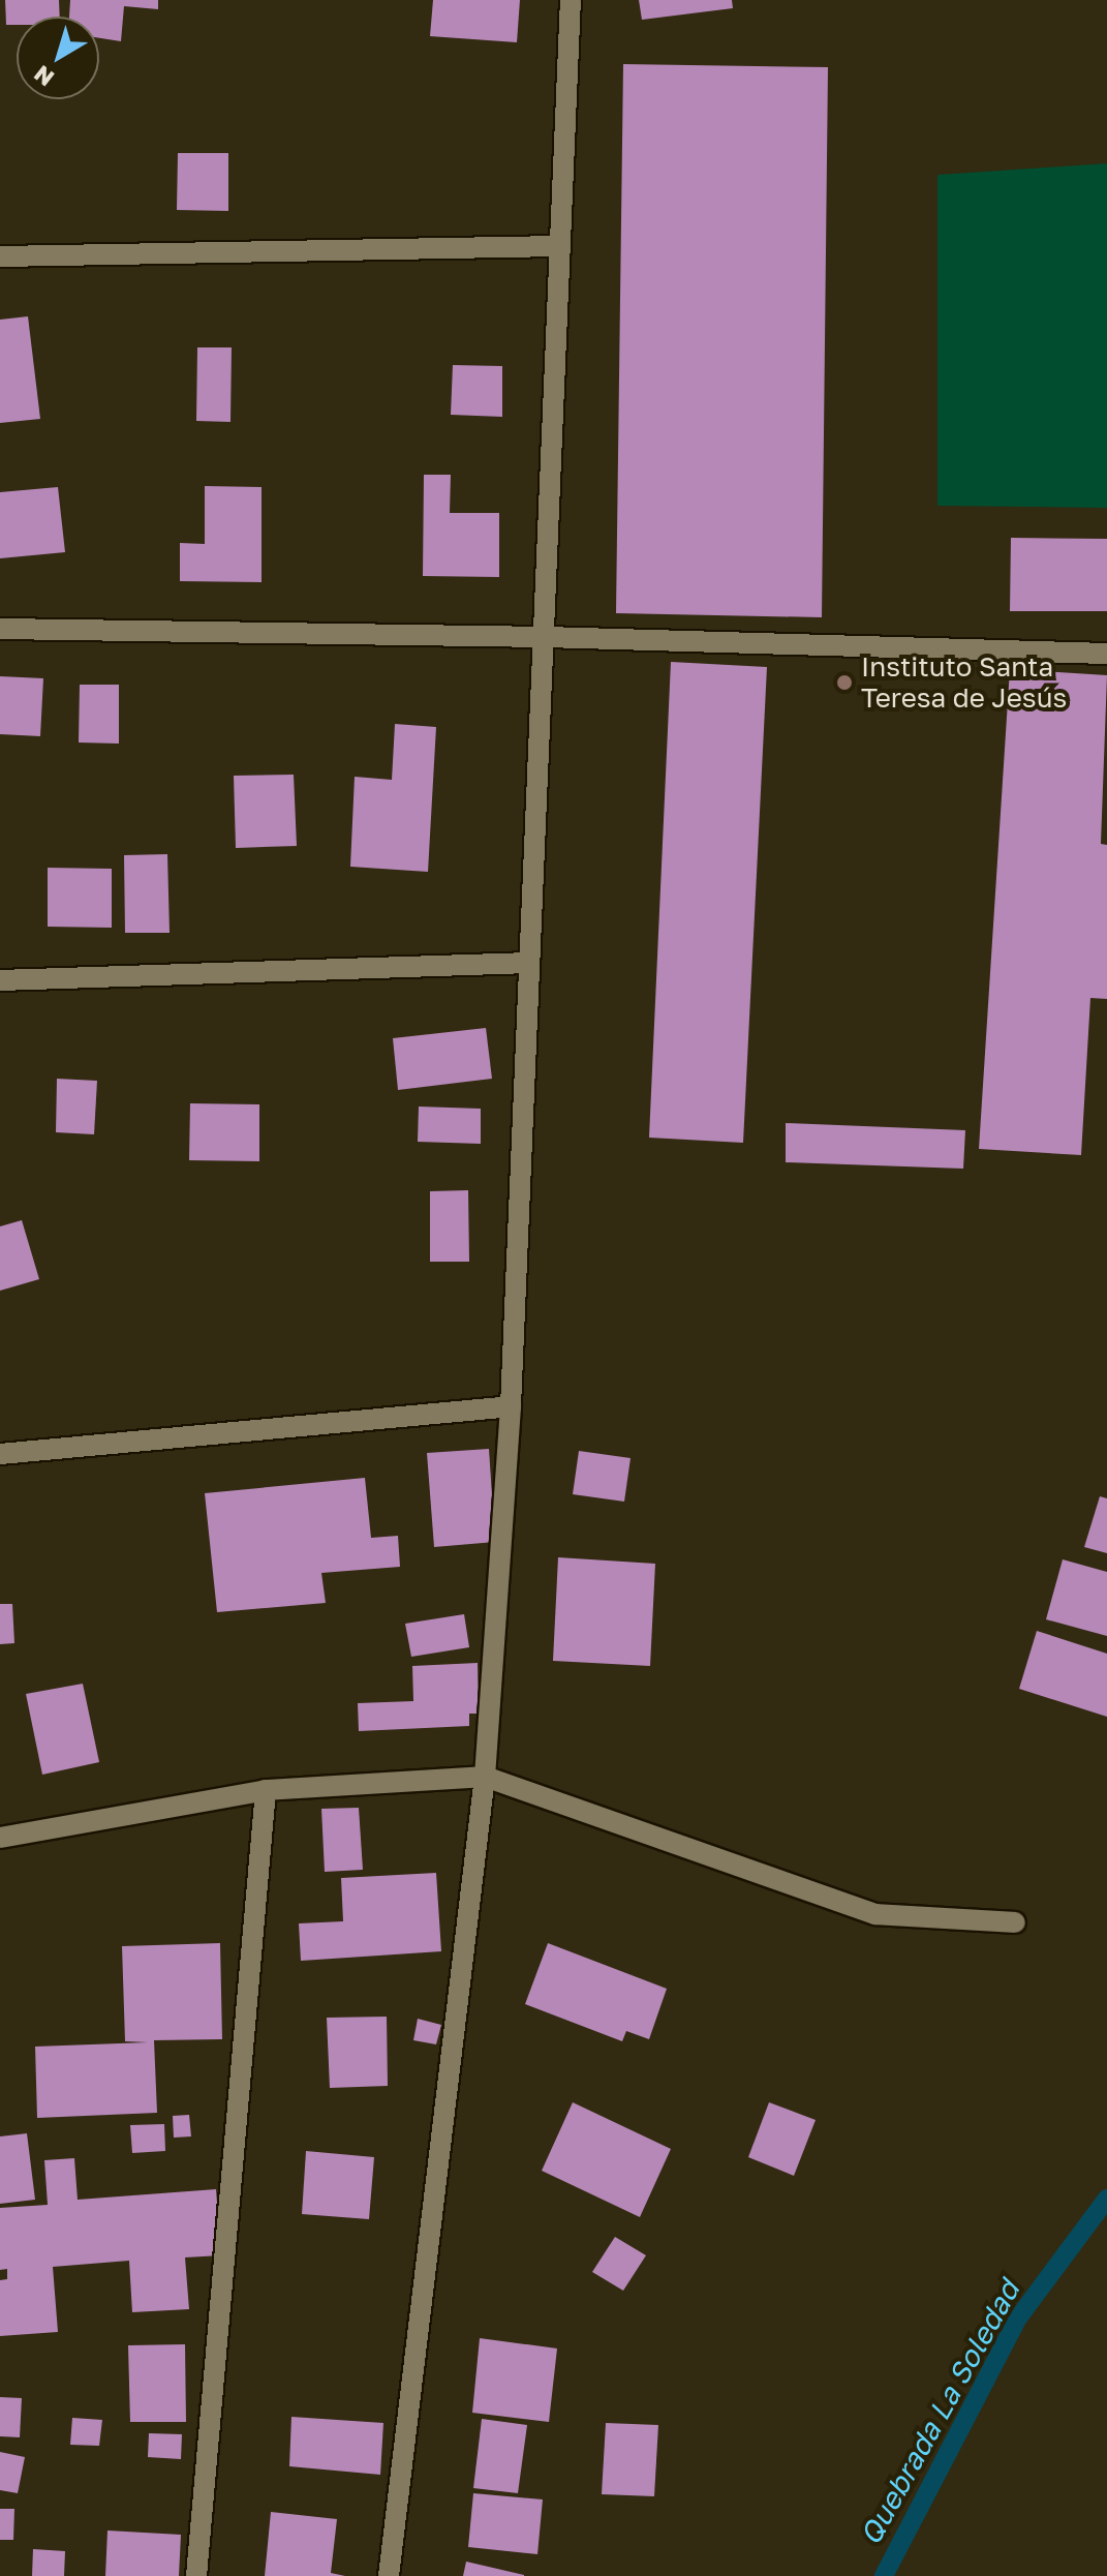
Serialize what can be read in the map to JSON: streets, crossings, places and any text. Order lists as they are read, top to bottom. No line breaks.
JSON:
{"water":["Quebrada La Soledad"],"places":["Instituto Santa Teresa de Jesús"],"north":"bottom left"}
